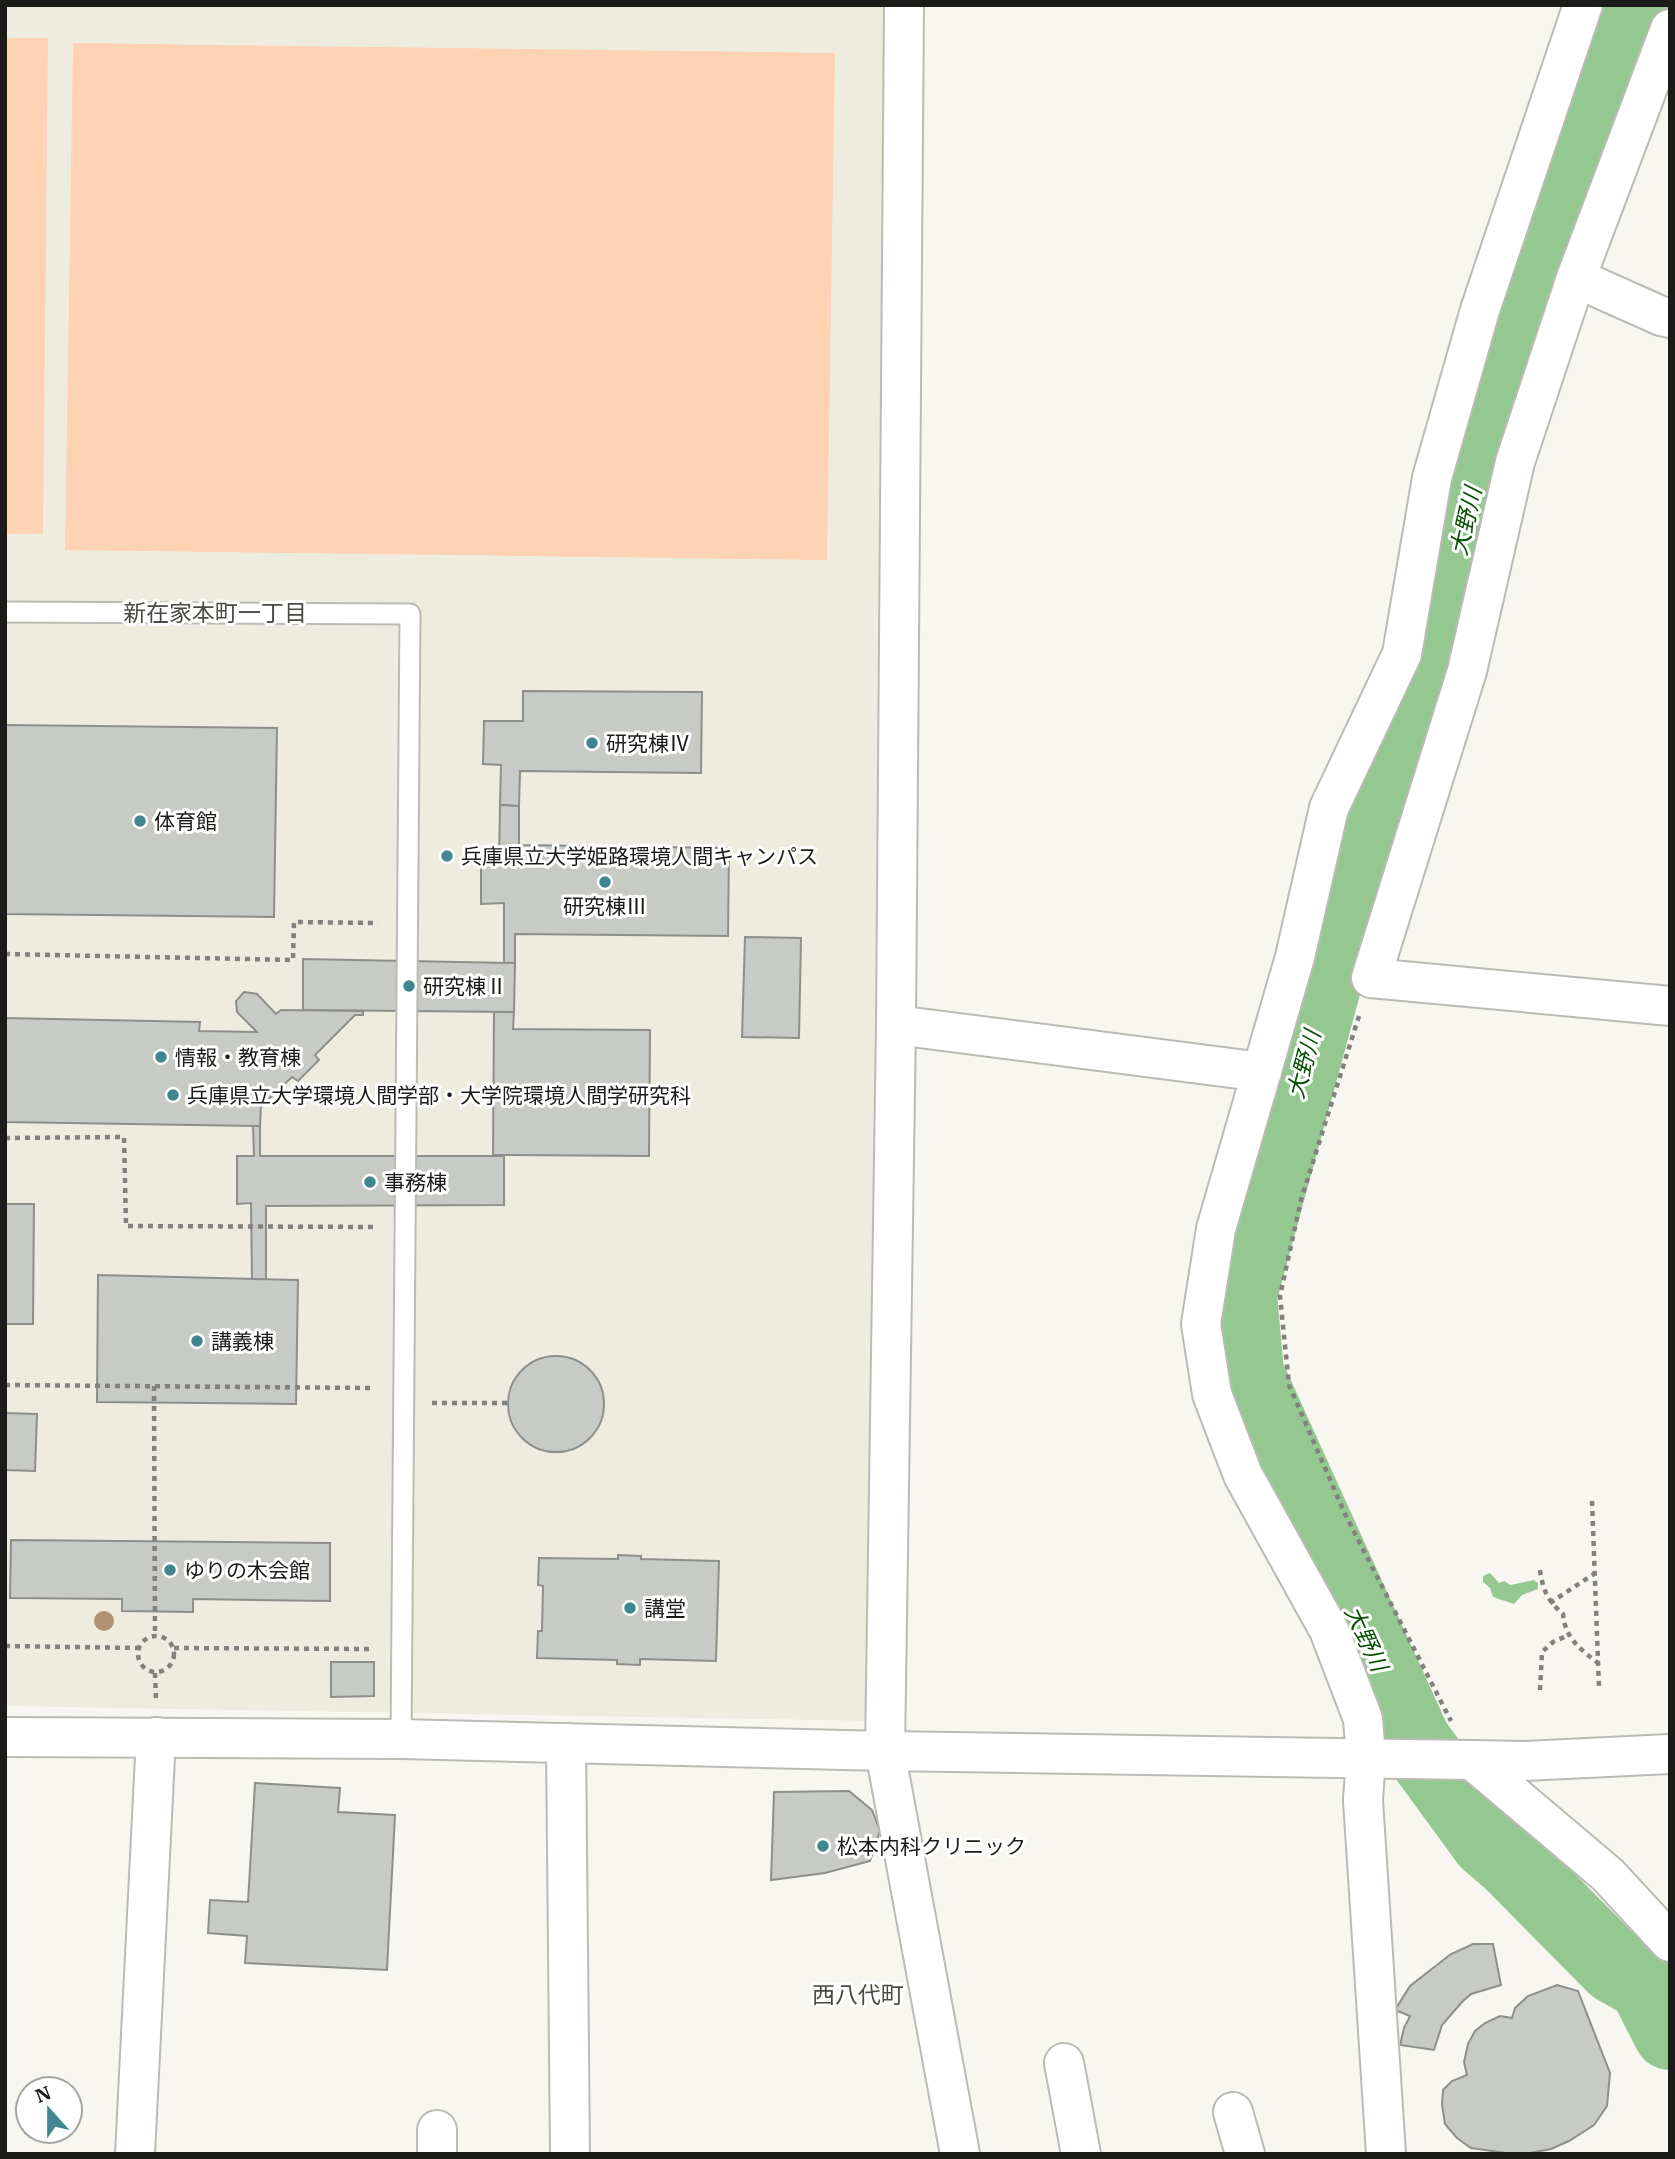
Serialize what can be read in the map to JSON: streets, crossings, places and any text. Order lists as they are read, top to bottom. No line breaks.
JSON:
{"districts":["新在家本町一丁目","西八代町"],"water":["大野川"],"places":["研究棟Ⅳ","体育館","兵庫県立大学姫路環境人間キャンパス","研究棟Ⅲ","研究棟Ⅱ","情報・教育棟","兵庫県立大学環境人間学部・大学院環境人間学研究科","事務棟","講義棟","ゆりの木会館","講堂","松本内科クリニック"],"north":"top"}
